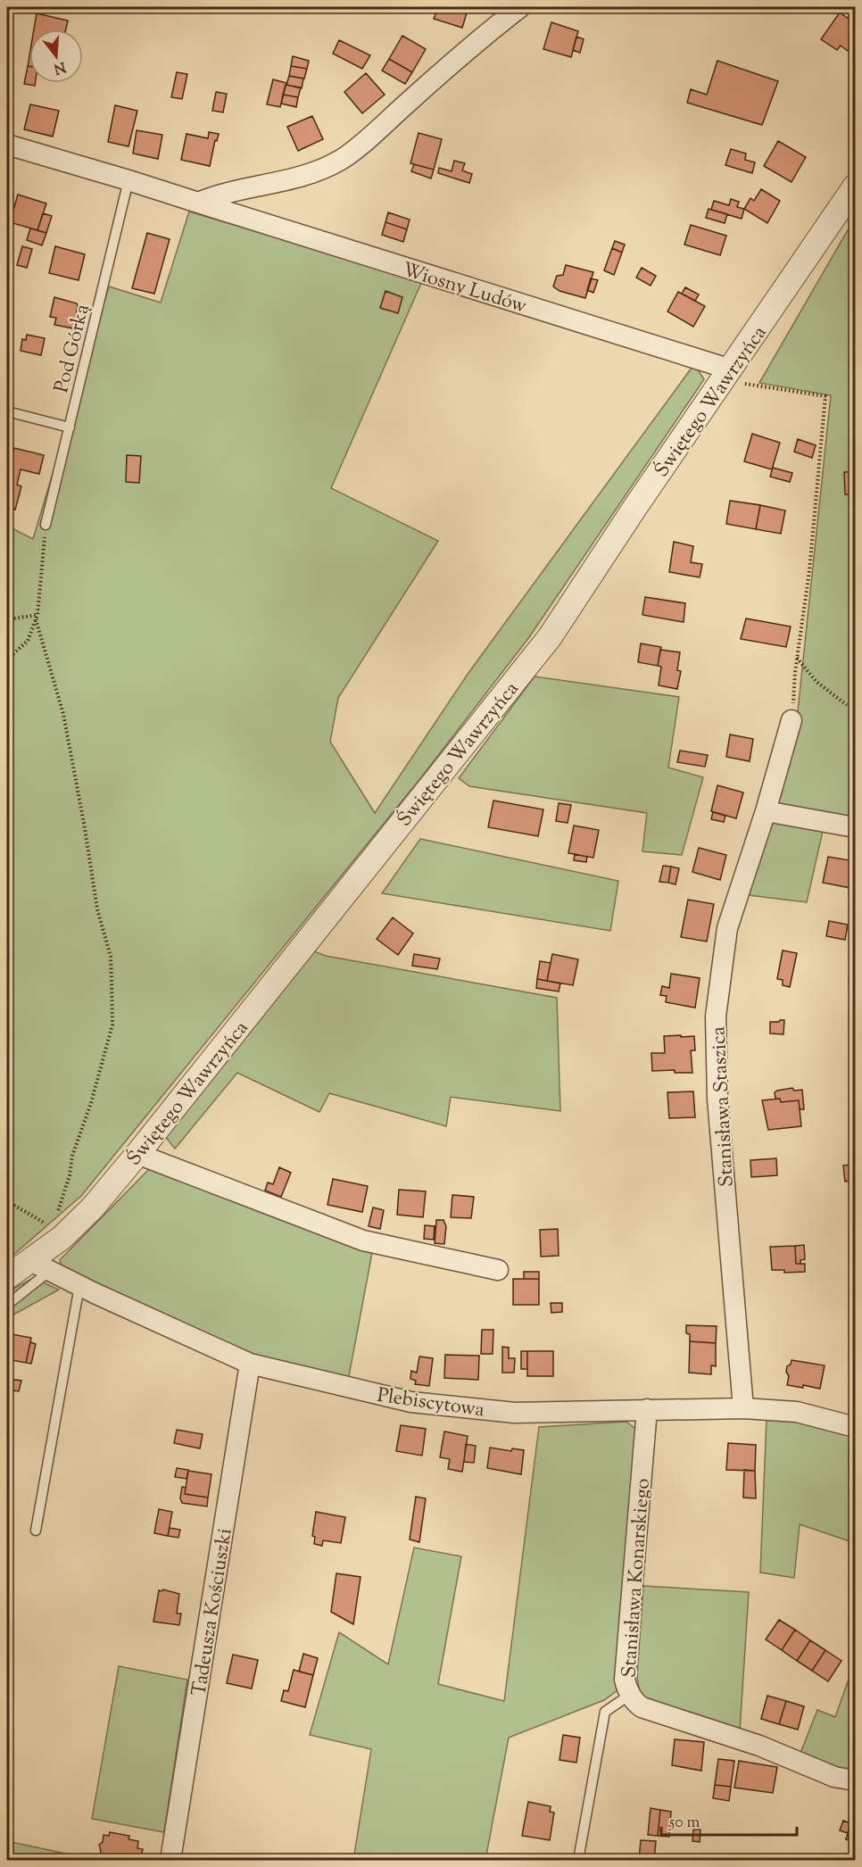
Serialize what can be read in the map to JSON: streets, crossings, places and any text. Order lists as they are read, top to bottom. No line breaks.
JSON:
{"streets":{"street":["Wiosny Ludów","Świętego Wawrzyńca","Stanisława Staszica","Plebiscytowa","Stanisława Konarskiego","Tadeusza Kościuszki"],"lane":["Pod Górką"]},"crossings":[["Wiosny Ludów","Pod Górką"],["Wiosny Ludów","Świętego Wawrzyńca"],["Świętego Wawrzyńca","Plebiscytowa"],["Stanisława Staszica","Plebiscytowa"],["Plebiscytowa","Stanisława Konarskiego"],["Plebiscytowa","Tadeusza Kościuszki"]],"scale_bar":"50 m","north":"bottom"}
